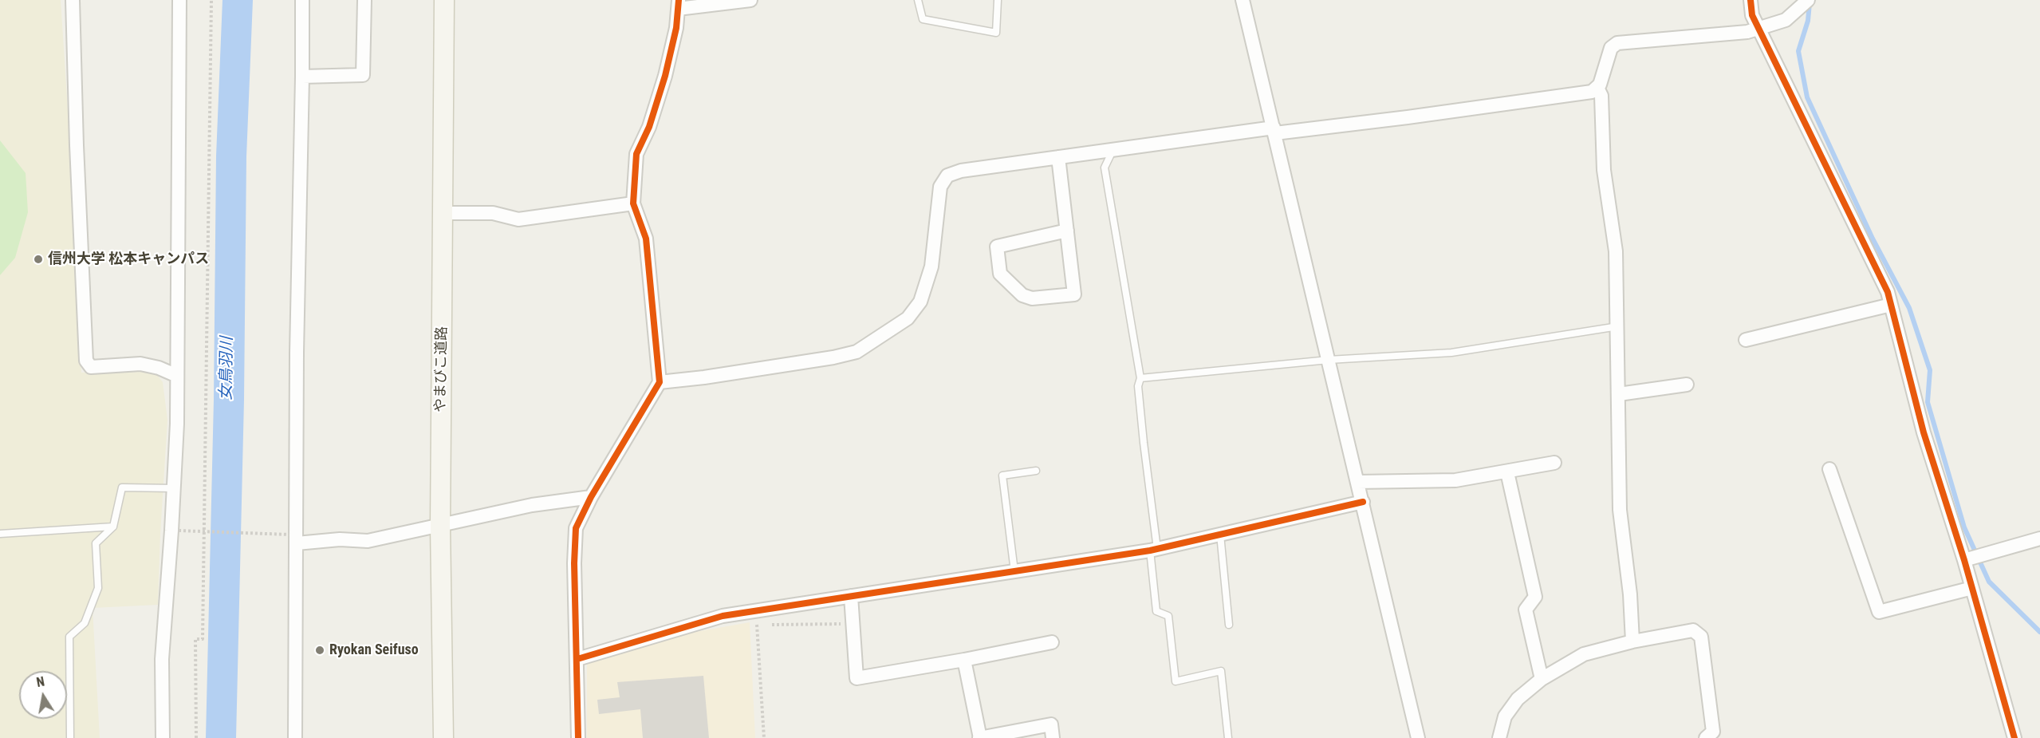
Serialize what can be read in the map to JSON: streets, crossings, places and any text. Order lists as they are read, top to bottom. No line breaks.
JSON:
{"streets":{"street":["やまびこ道路"]},"water":["女鳥羽川"],"places":["信州大学 松本キャンパス","Ryokan Seifuso"],"north":"top"}
